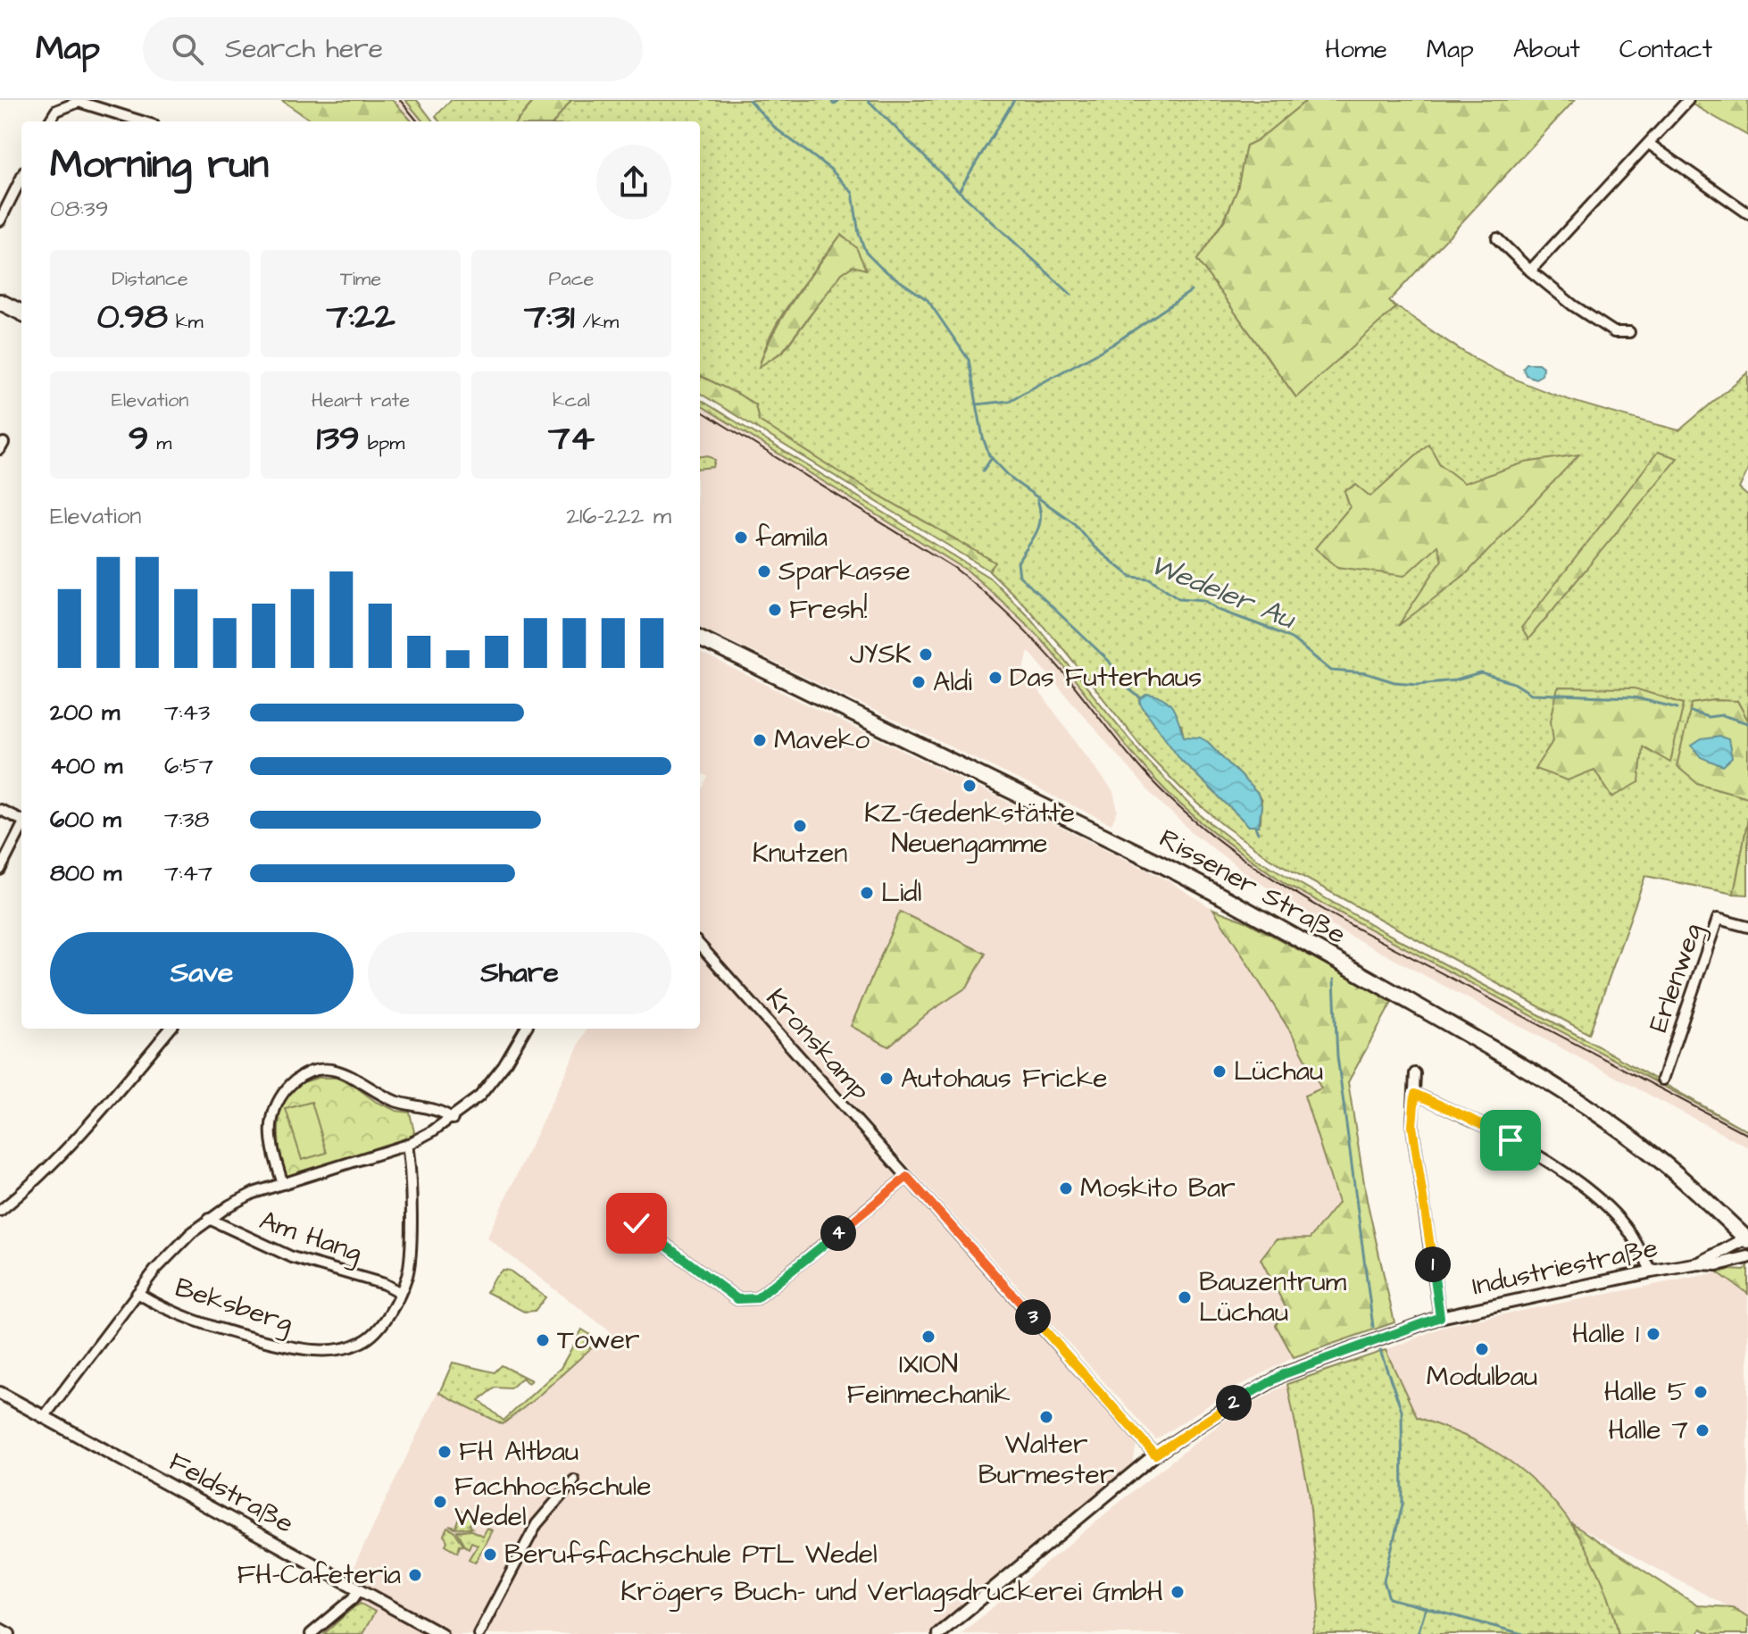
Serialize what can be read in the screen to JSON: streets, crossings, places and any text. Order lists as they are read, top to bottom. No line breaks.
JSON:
{"streets":{"main road":["Rissener Straße"],"street":["Erlenweg","Kronskamp","Am Hang","Industriestraße","Beksberg","Feldstraße"]},"crossings":[["Rissener Straße","Industriestraße"],["Kronskamp","Industriestraße"],["Am Hang","Beksberg"]],"water":["Wedeler Au"],"places":["famila","Sparkasse","Fresh!","JYSK","Das Futterhaus","Aldi","Maveko","KZ-Gedenkstätte Neuengamme","Knutzen","Lidl","Lüchau","Autohaus Fricke","Moskito Bar","Bauzentrum Lüchau","Halle 1","IXION Feinmechanik","Tower","Modulbau","Halle 5","Walter Burmester","Halle 7","FH Altbau","Fachhochschule Wedel","Berufsfachschule PTL Wedel","FH-Cafeteria","Krögers Buch- und Verlagsdruckerei GmbH"],"page":{"header":"Map","search":"Search here","nav":["Home","Map","About","Contact"],"heading":["Morning run","08:39"],"stats":[["Distance","0.98 km"],["Time","7:22"],["Pace","7:31 /km"],["Elevation","9 m"],["Heart rate","139 bpm"],["kcal","74"]],"chart":["Elevation","216–222 m"],"list":[{"name":"200 m","note":"7:43"},{"name":"400 m","note":"6:57"},{"name":"600 m","note":"7:38"},{"name":"800 m","note":"7:47"}],"buttons":["Save","Share"],"pins":["4","1","3","2"]}}
